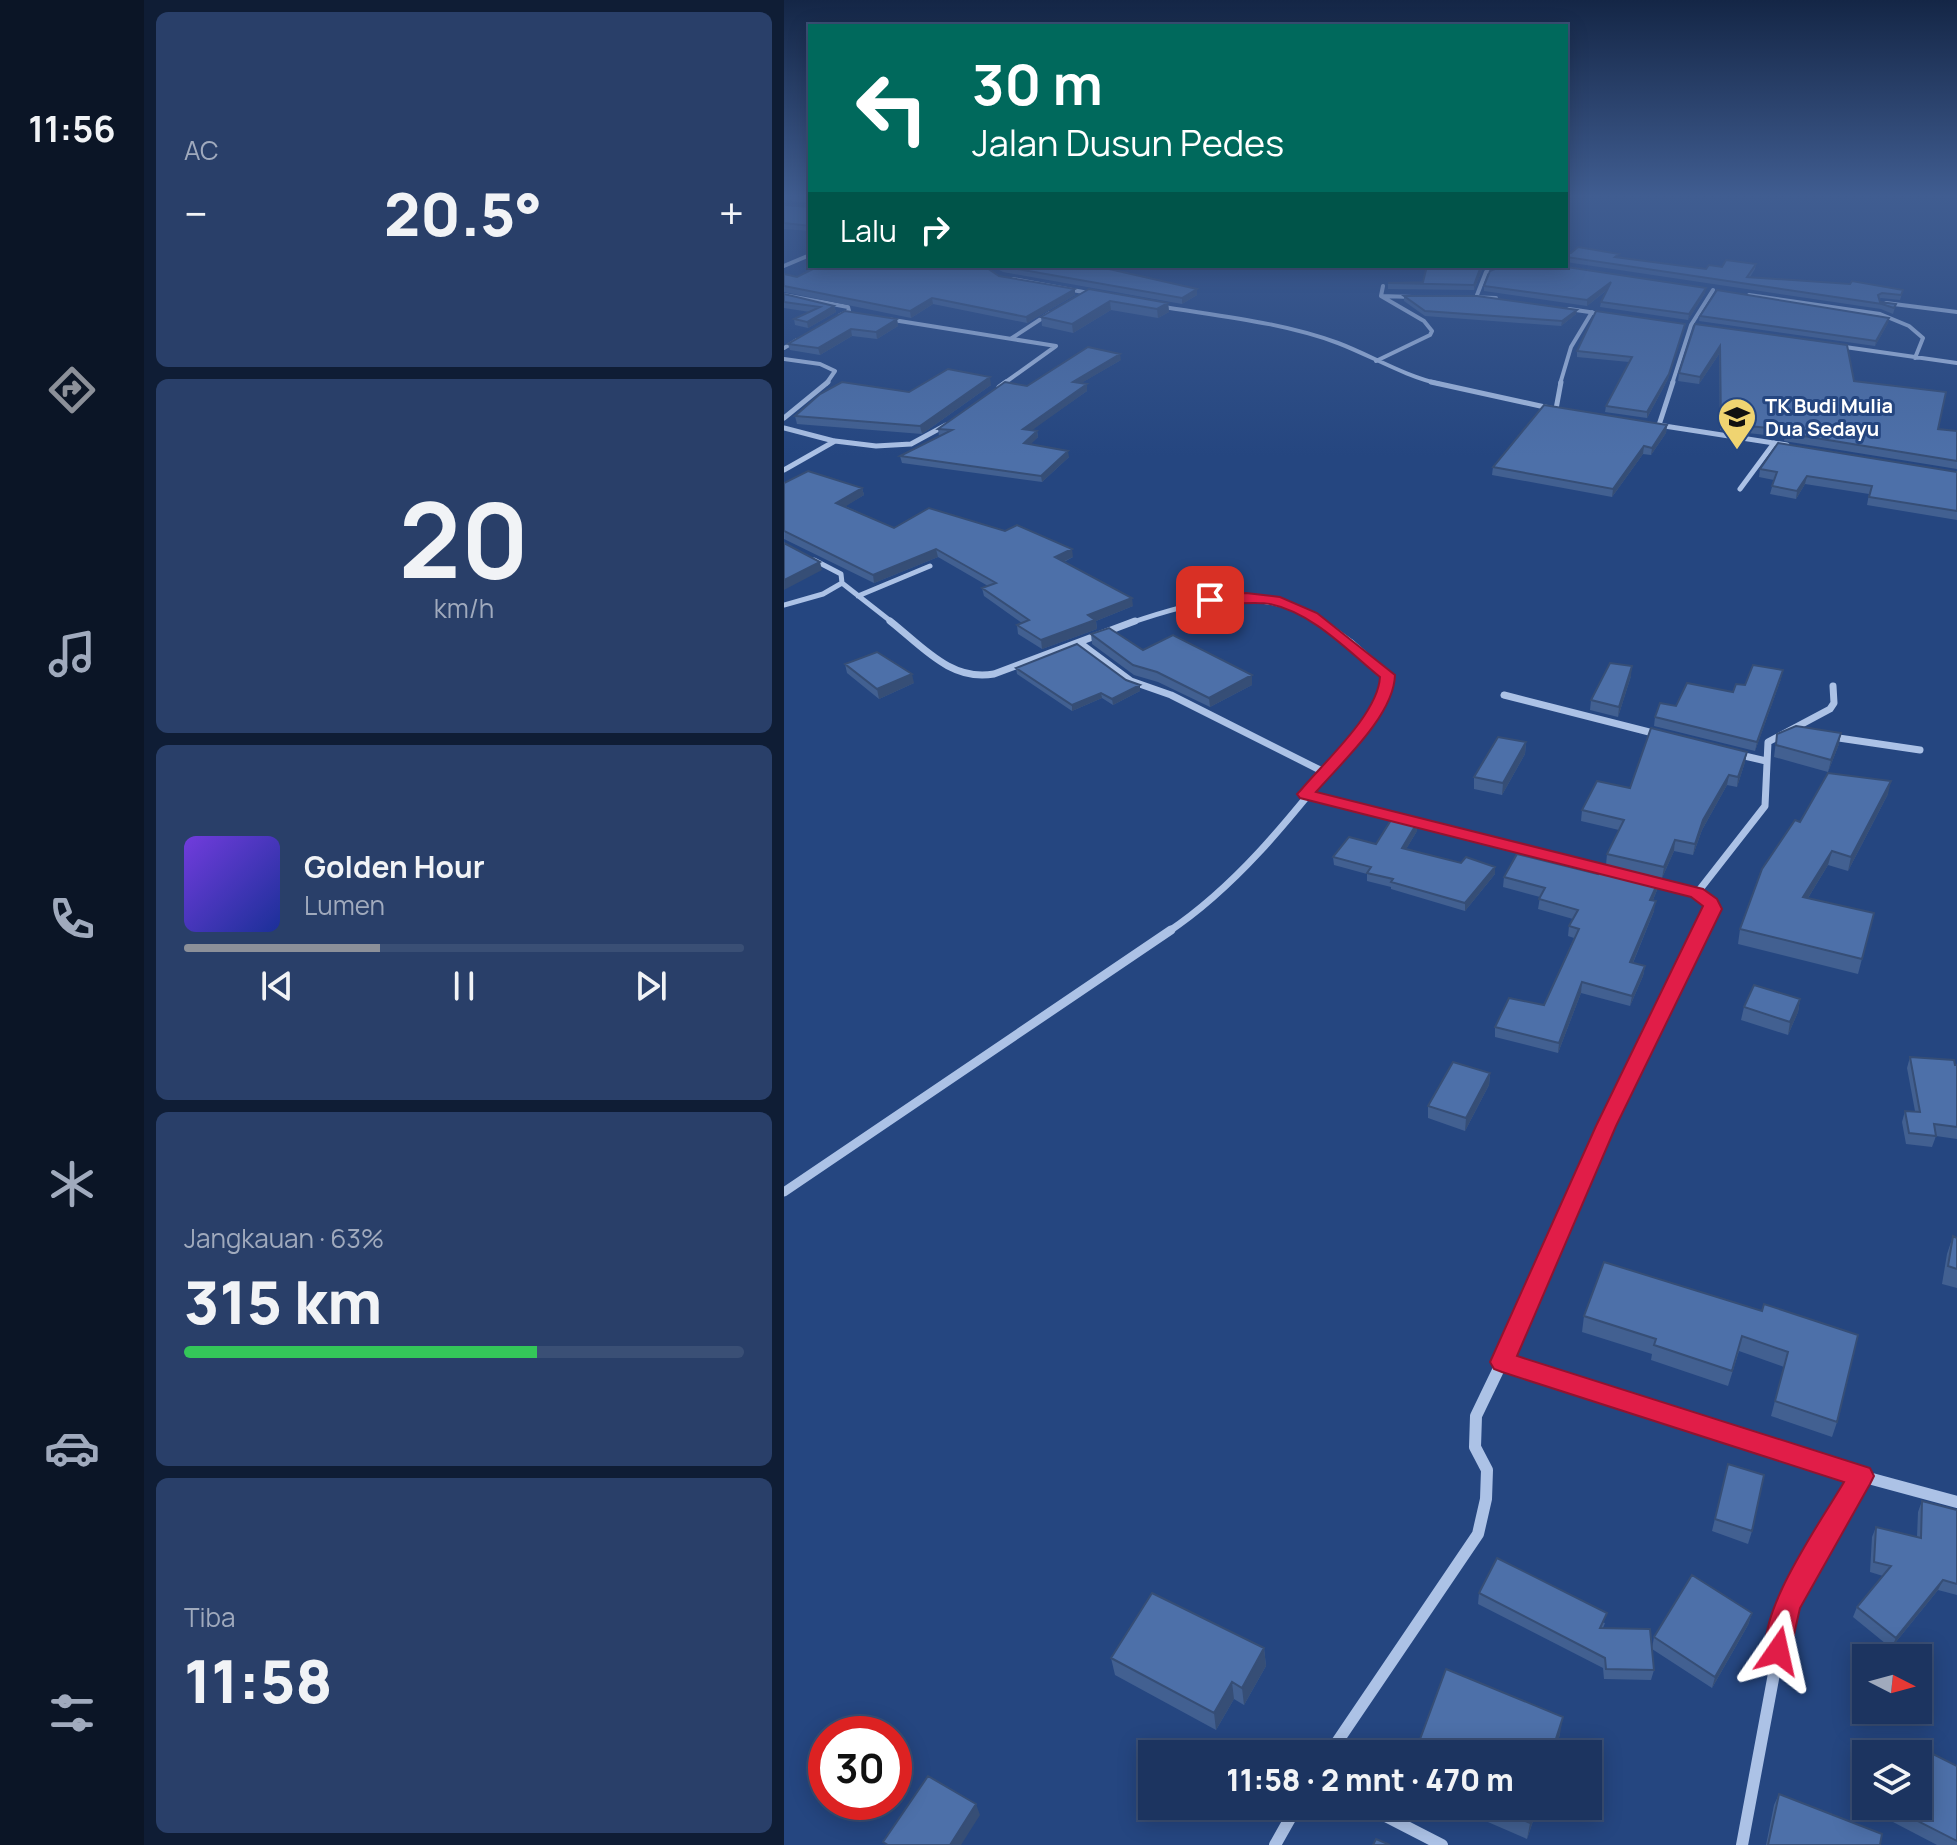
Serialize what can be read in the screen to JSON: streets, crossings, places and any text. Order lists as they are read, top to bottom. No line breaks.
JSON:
{"places":{"school or university":["TK Budi Mulia Dua Sedayu"]},"north":"right","page":{"tabs":"11:56","tile":["AC",["20","km/h"],["Jangkauan · 63%","315 km"],["Tiba","11:58"]],"turn":["30 m","Jalan Dusun Pedes"],"heat":["−","20.5°","+"],"then":"Lalu","song":["Golden Hour","Lumen"],"limit":"30","trip":"11:58 · 2 mnt · 470 m"}}
